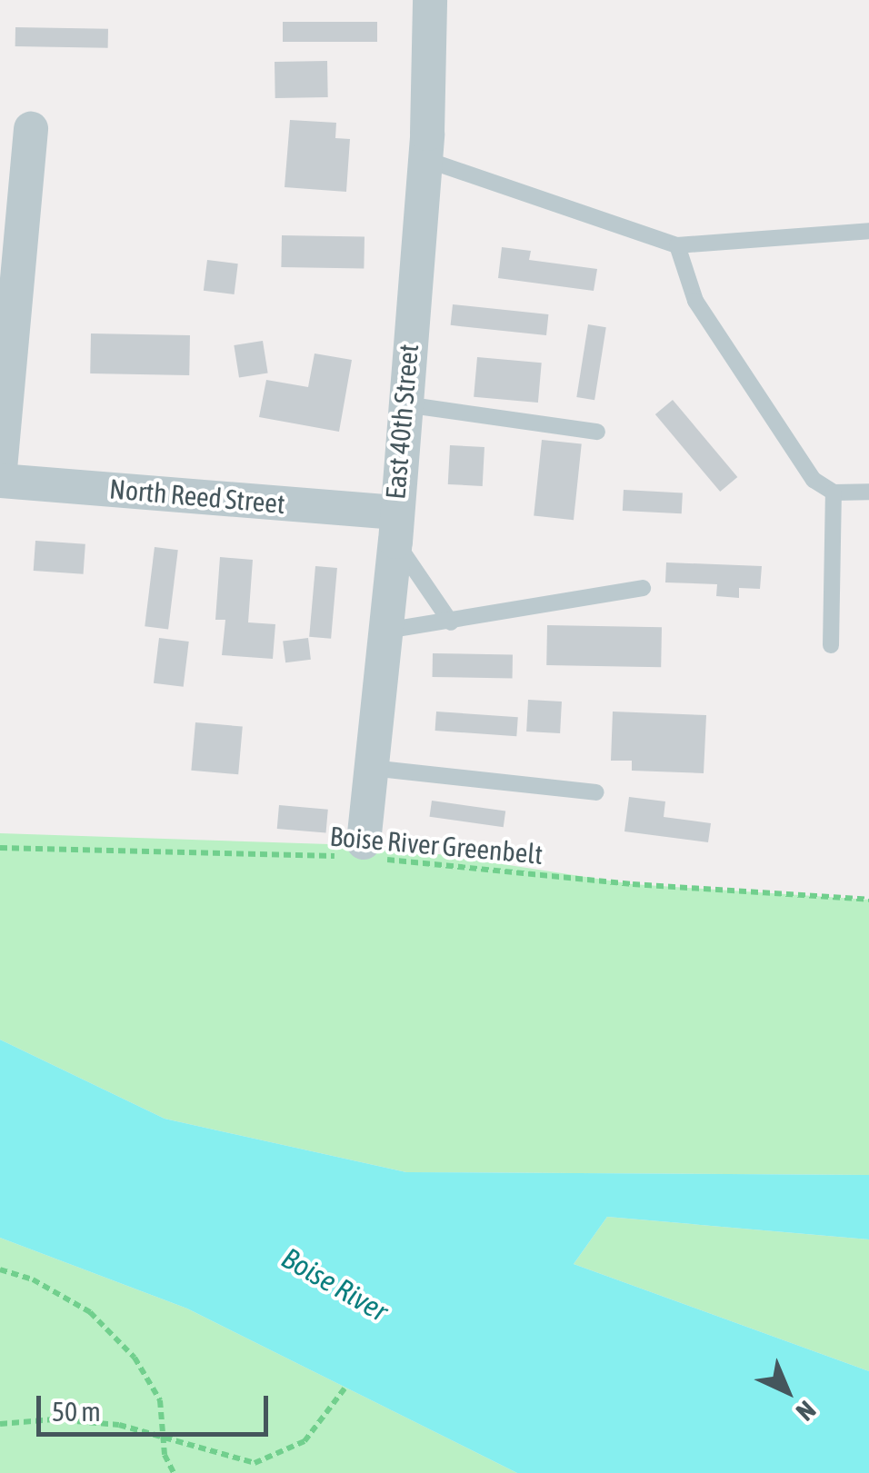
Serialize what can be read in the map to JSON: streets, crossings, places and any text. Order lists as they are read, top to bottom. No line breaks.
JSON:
{"streets":{"street":["East 40th Street","North Reed Street"],"path":["Boise River Greenbelt"]},"crossings":[["East 40th Street","North Reed Street"],["East 40th Street","Boise River Greenbelt"]],"water":["Boise River"],"scale_bar":"50 m","north":"bottom right"}
